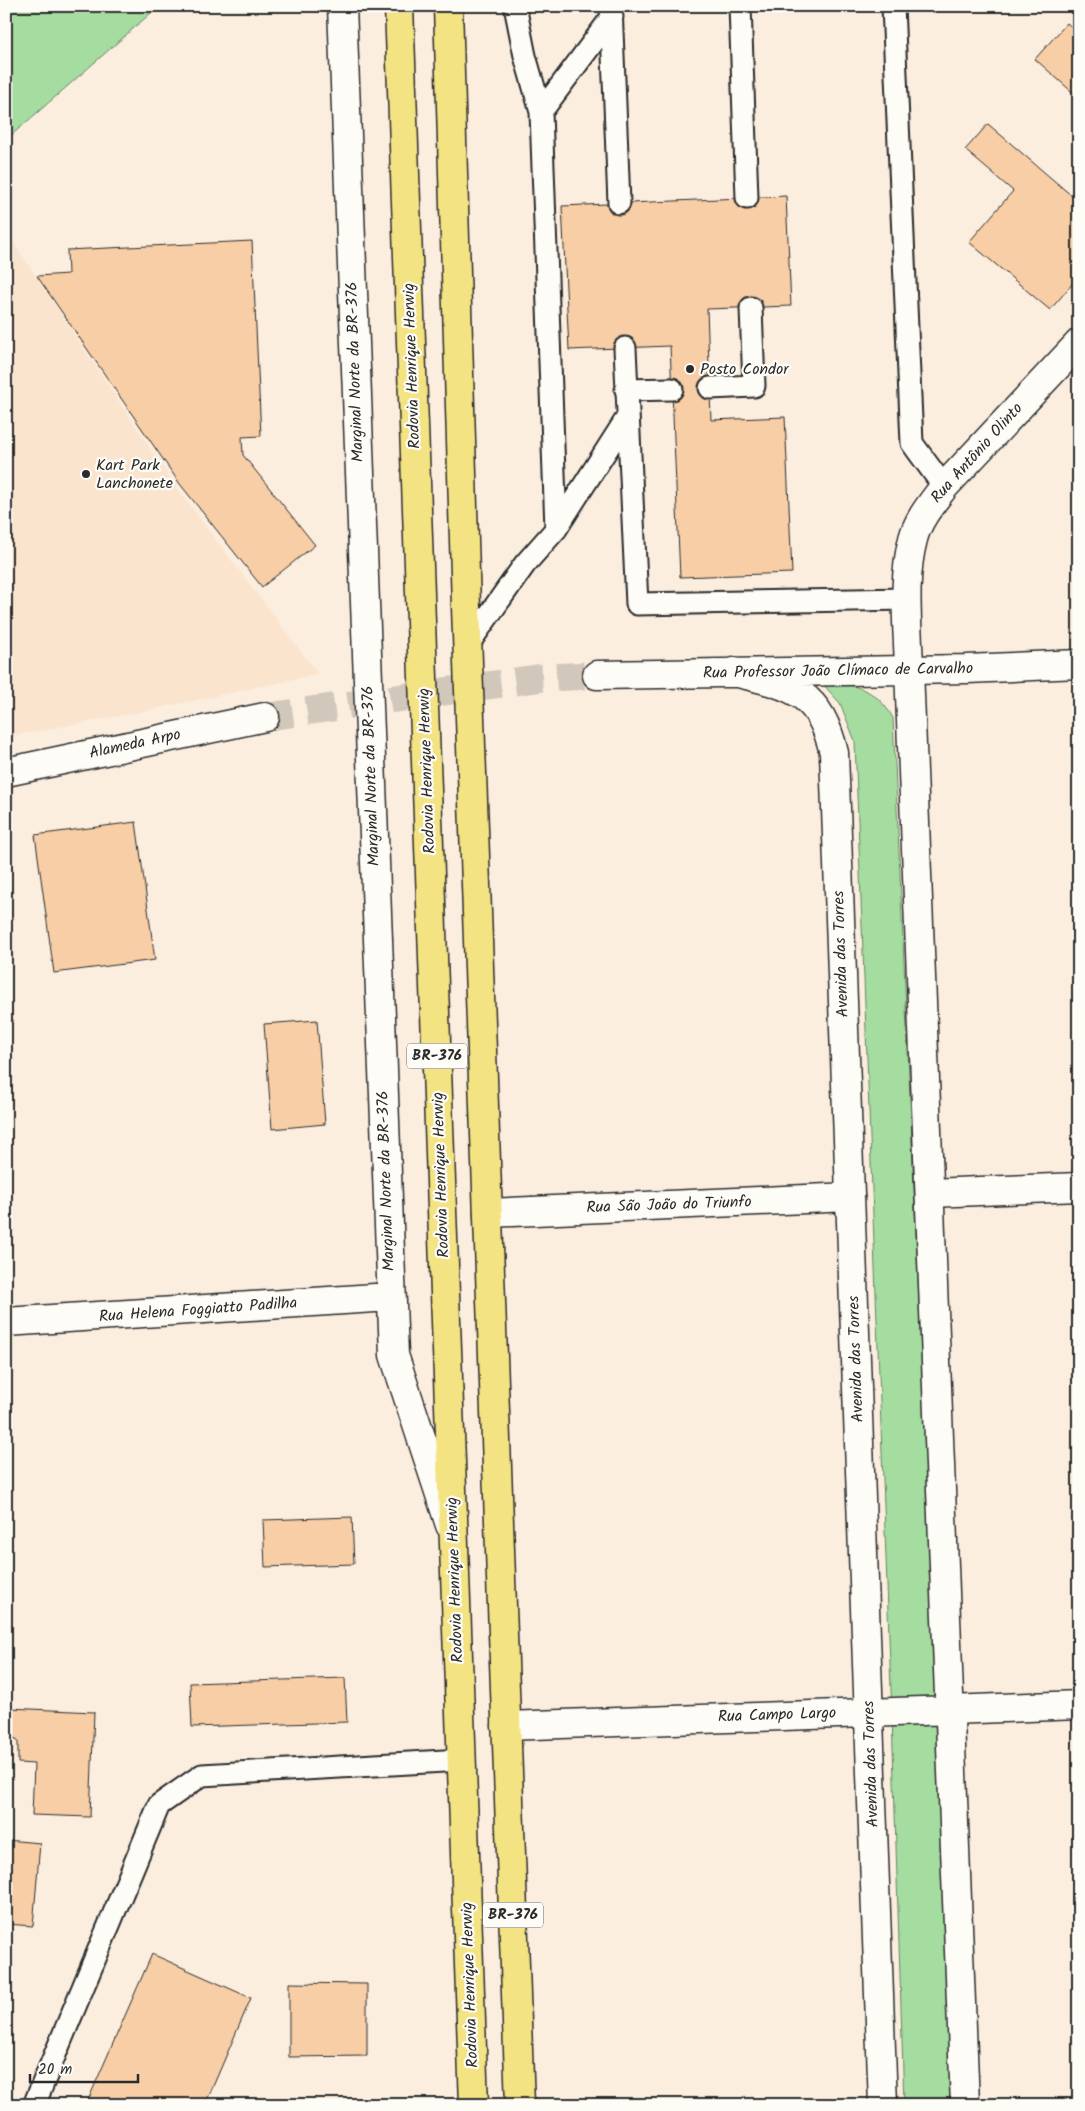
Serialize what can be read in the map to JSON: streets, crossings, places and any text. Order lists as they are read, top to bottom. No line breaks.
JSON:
{"streets":{"highway":["Rodovia Henrique Herwig","BR-376"],"main road":["Marginal Norte da BR-376","Rua Antônio Olinto","Rua Professor João Clímaco de Carvalho","Alameda Arpo","Avenida das Torres","Rua São João do Triunfo","Rua Helena Foggiatto Padilha","Rua Campo Largo"]},"crossings":[["Rodovia Henrique Herwig","Marginal Norte da BR-376"],["Marginal Norte da BR-376","Rua Helena Foggiatto Padilha"],["Rua Antônio Olinto","Rua Professor João Clímaco de Carvalho"],["Rua Professor João Clímaco de Carvalho","Avenida das Torres"],["Avenida das Torres","Rua São João do Triunfo"],["Avenida das Torres","Rua Campo Largo"],["BR-376","Rua São João do Triunfo"],["BR-376","Rua Campo Largo"]],"places":["Posto Condor","Kart Park Lanchonete"],"scale_bar":"20 m"}
